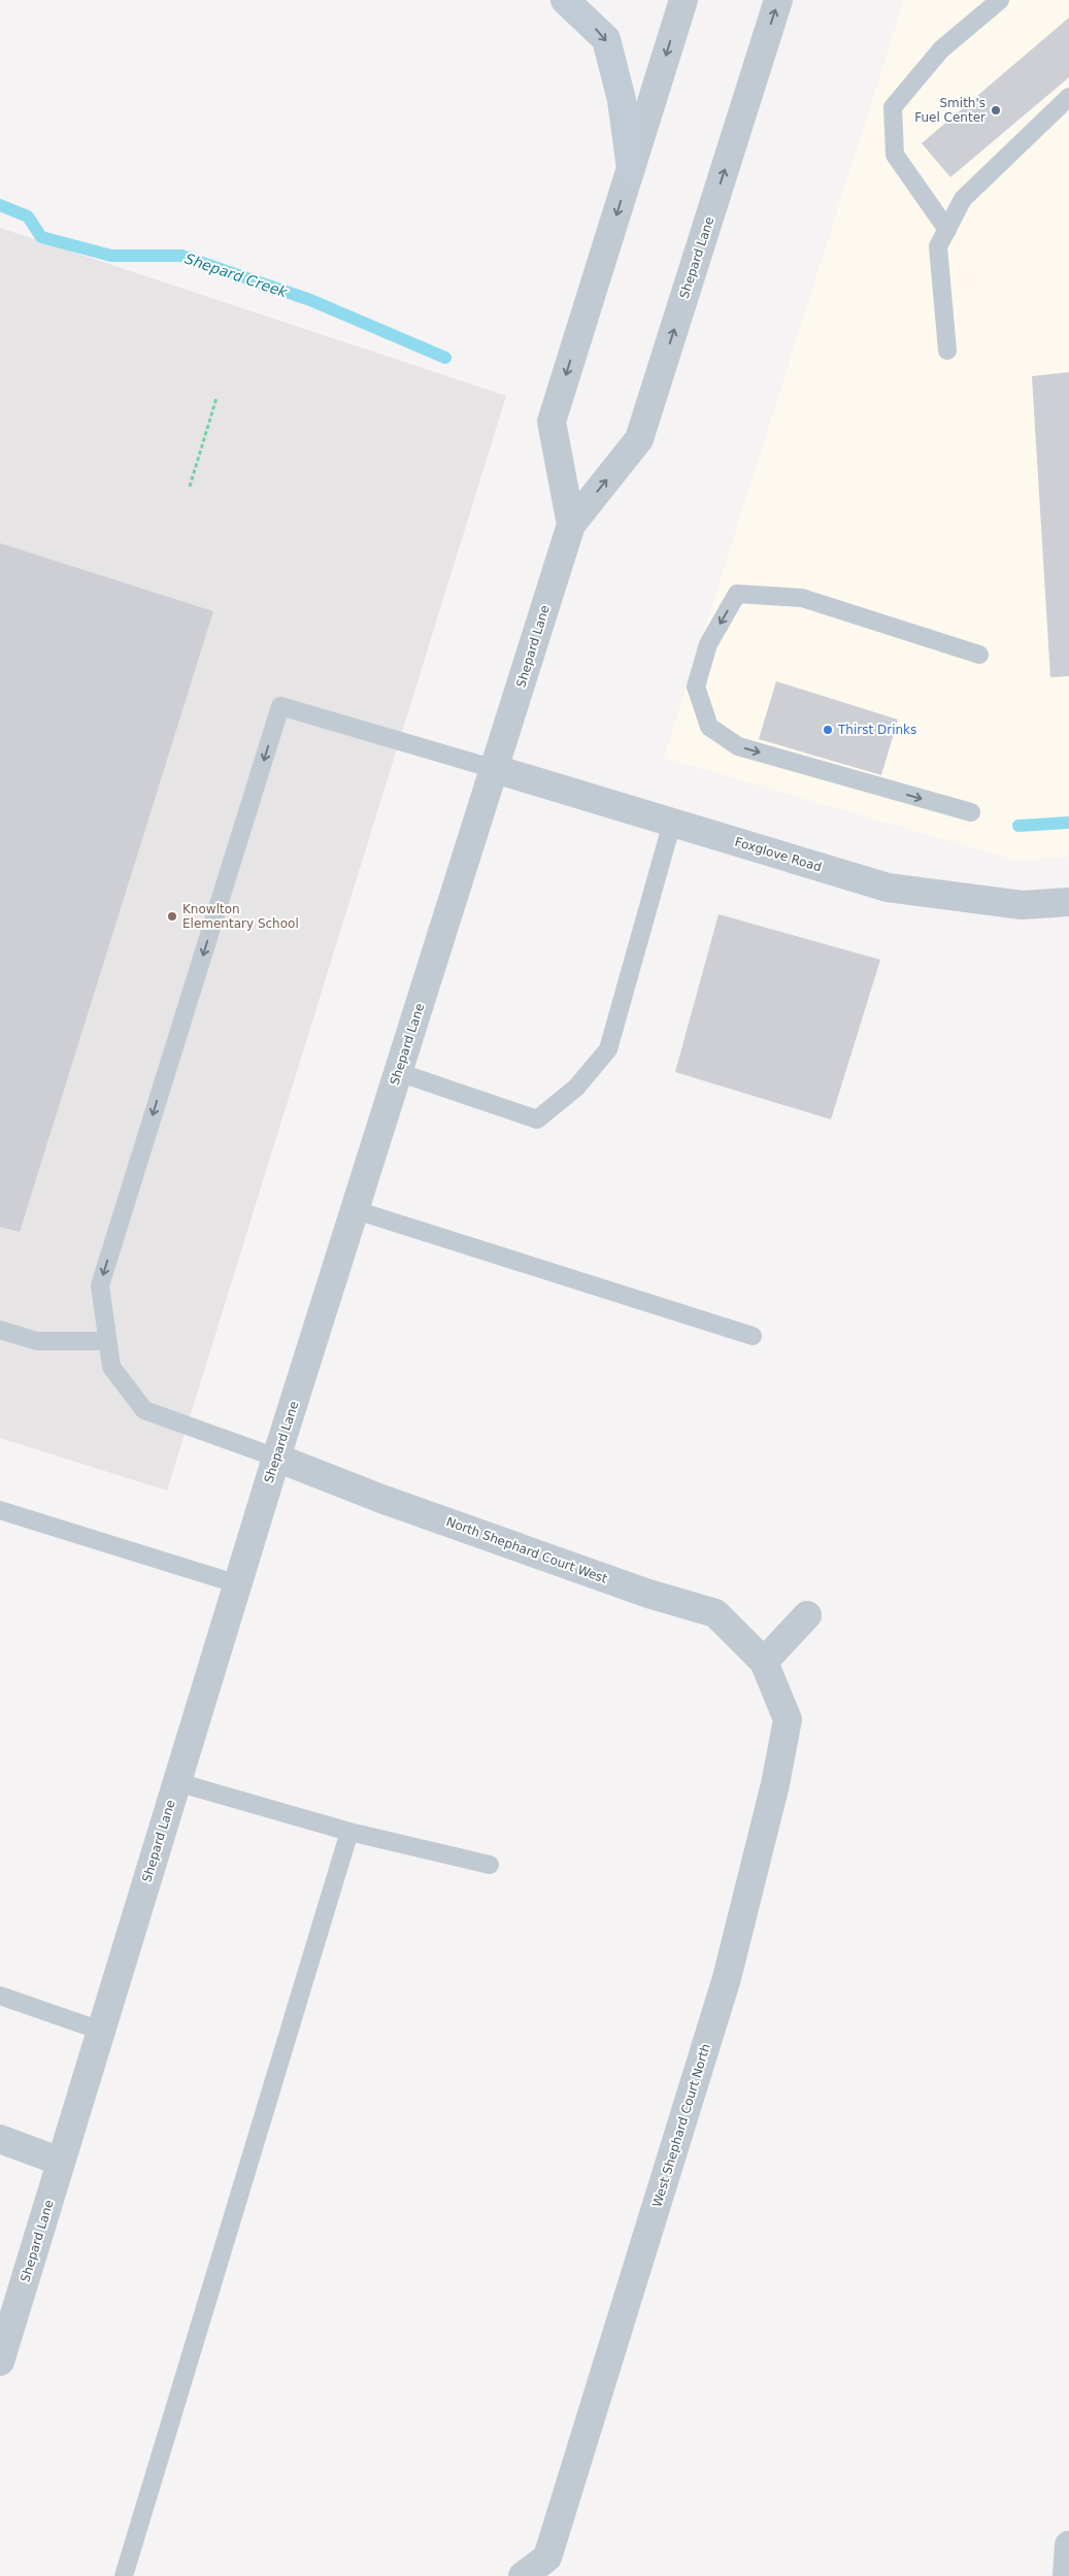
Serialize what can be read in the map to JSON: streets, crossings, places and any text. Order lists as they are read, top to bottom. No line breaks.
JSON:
{"streets":{"street":["Shepard Lane","Foxglove Road","North Shephard Court West","West Shephard Court North"]},"crossings":[["Shepard Lane","Foxglove Road"],["Shepard Lane","North Shephard Court West"],["North Shephard Court West","West Shephard Court North"]],"water":["Shepard Creek"],"places":["Smith's Fuel Center","Thirst Drinks","Knowlton Elementary School"]}
